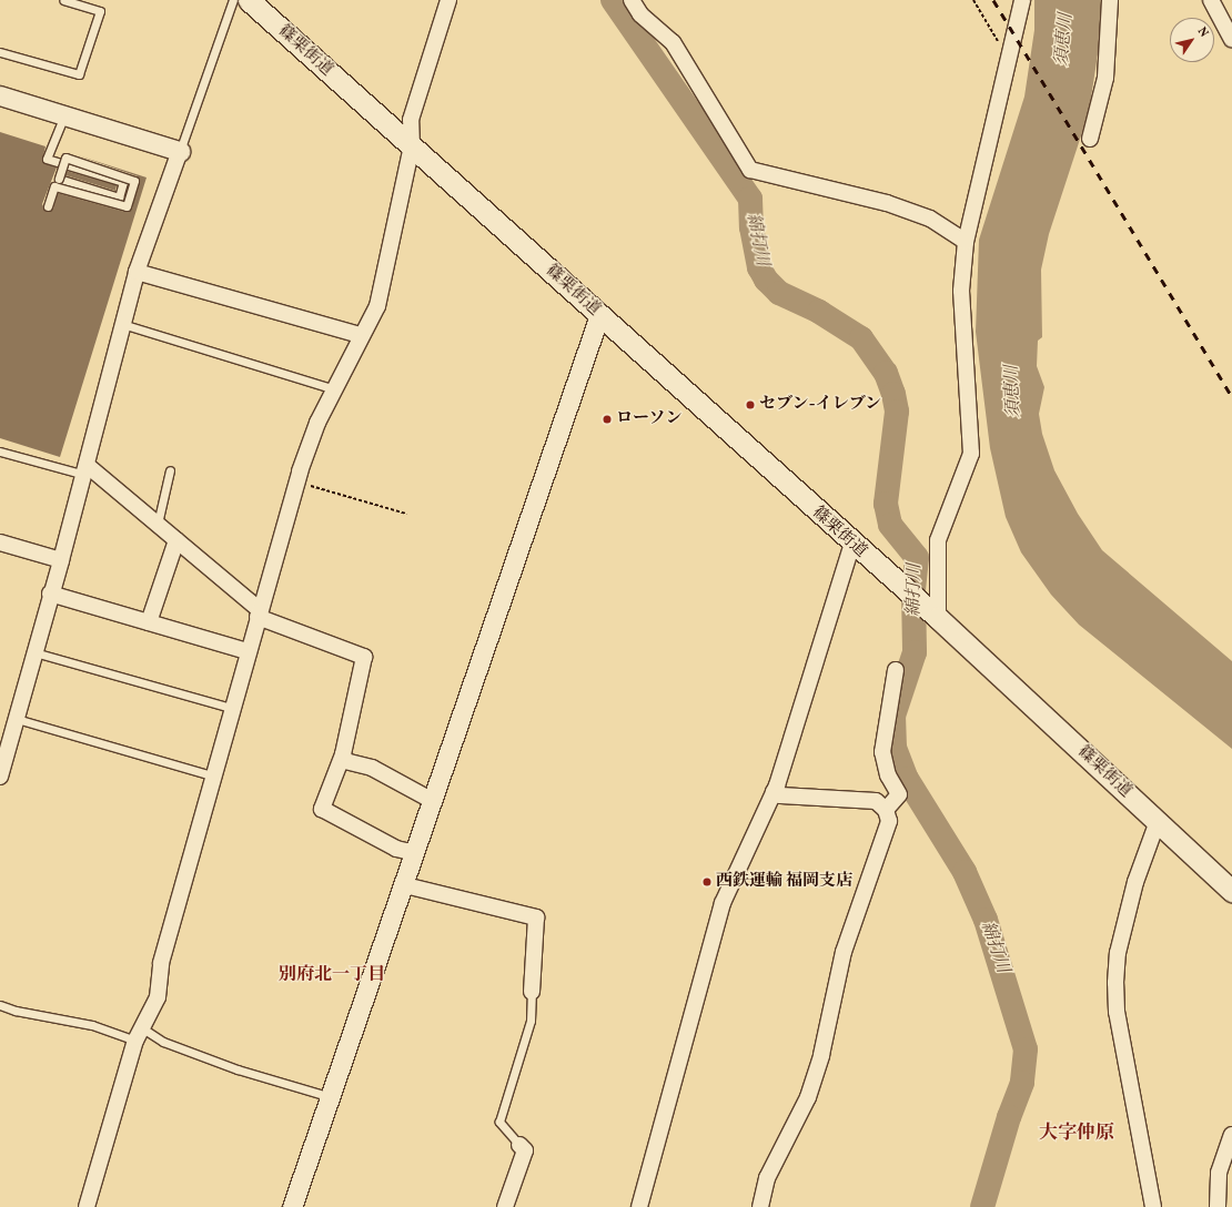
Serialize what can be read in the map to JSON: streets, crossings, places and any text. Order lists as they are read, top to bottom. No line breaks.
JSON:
{"streets":{"main road":["篠栗街道"]},"districts":["別府北一丁目","大字仲原"],"water":["須恵川","綿打川"],"places":["セブン-イレブン","ローソン","西鉄運輸 福岡支店"],"north":"top right"}
